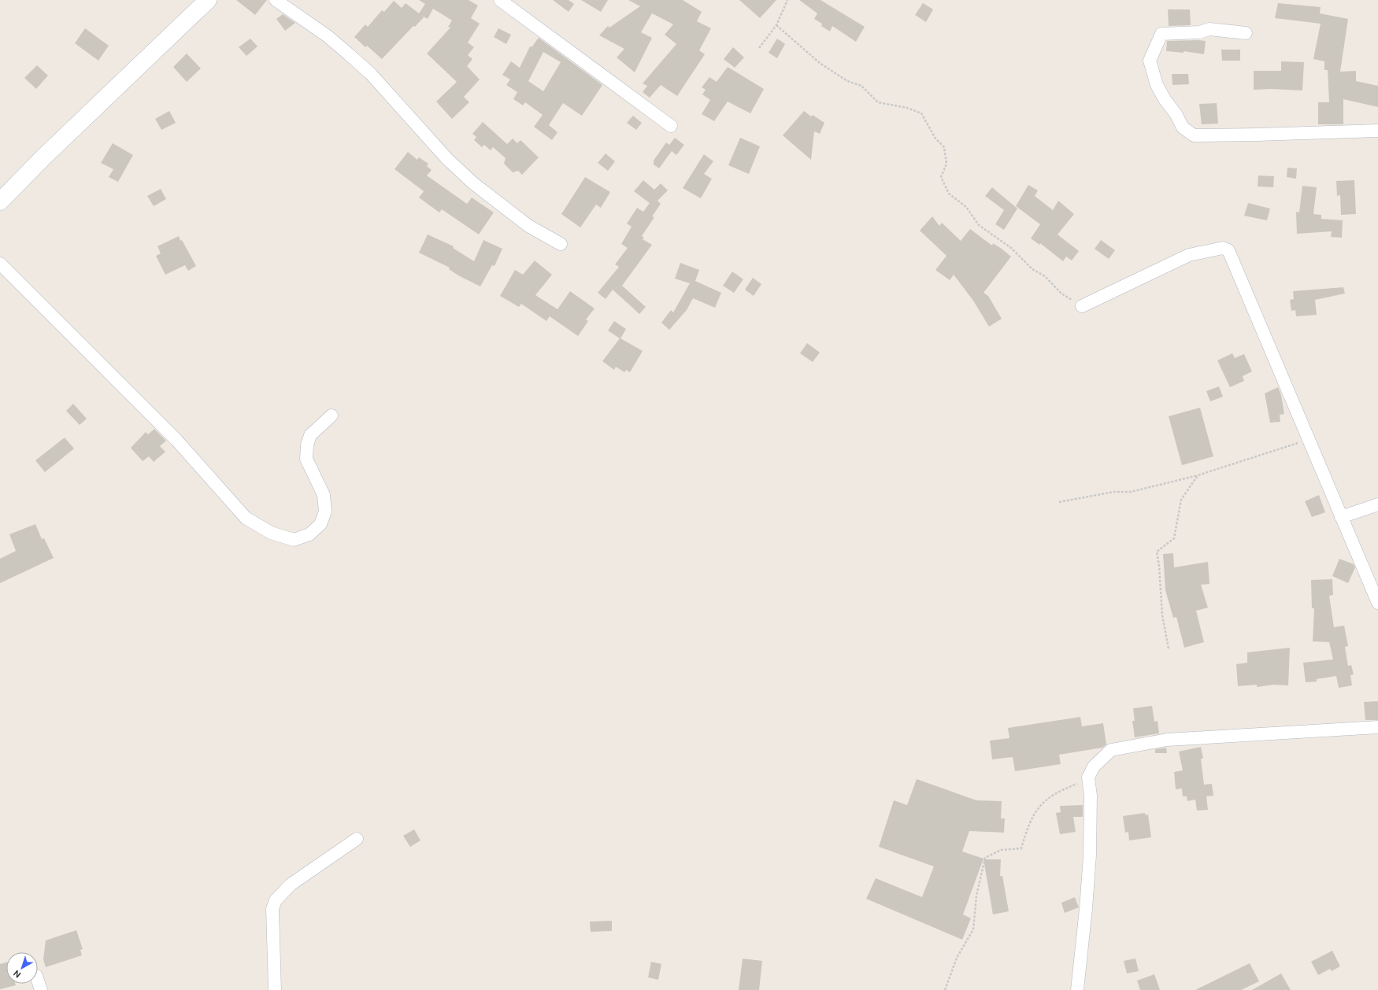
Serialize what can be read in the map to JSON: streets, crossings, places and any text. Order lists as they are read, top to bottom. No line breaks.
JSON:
{"north":"bottom left"}
